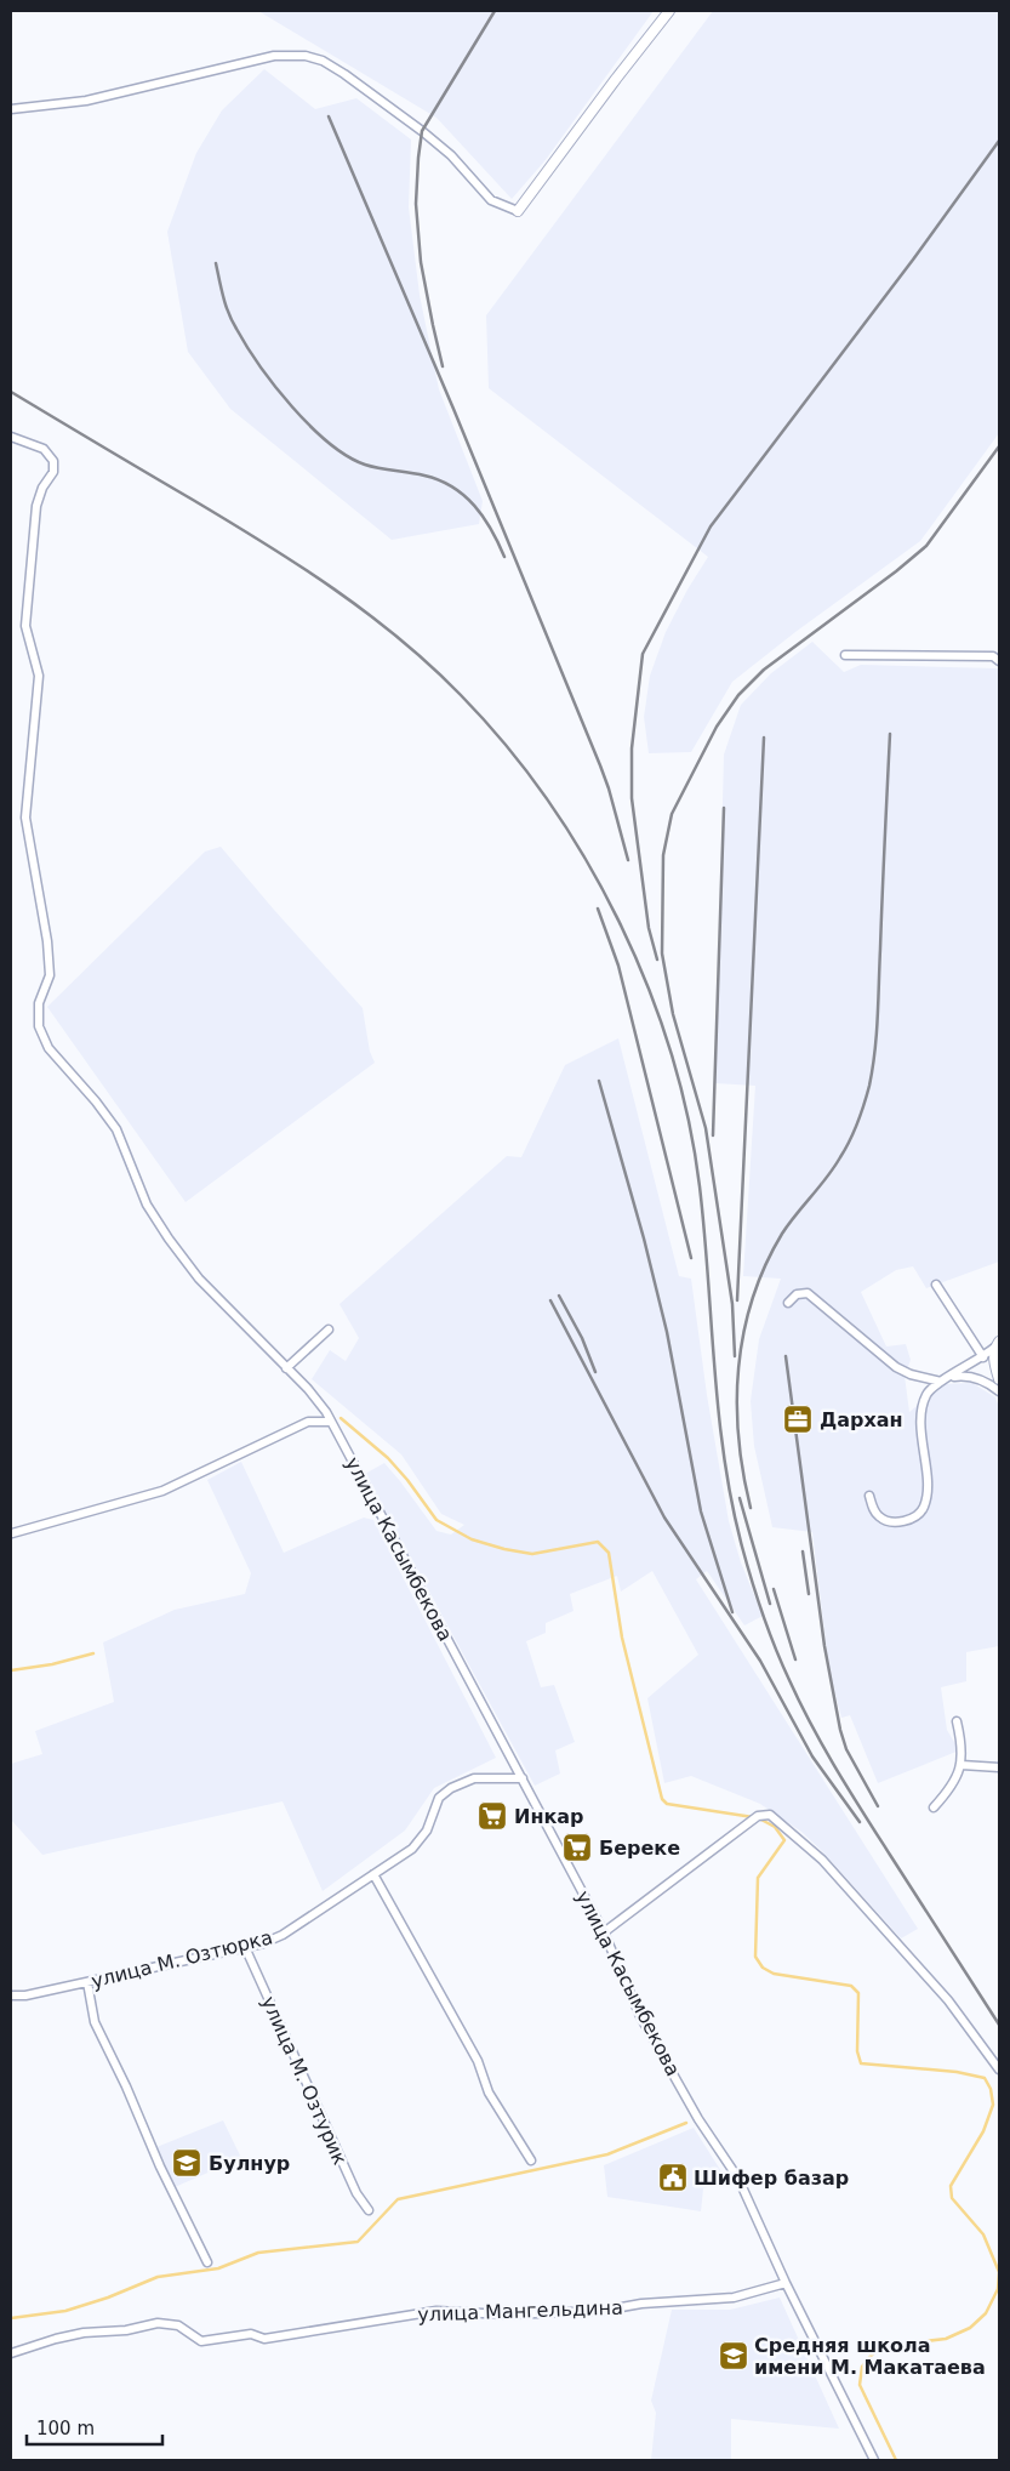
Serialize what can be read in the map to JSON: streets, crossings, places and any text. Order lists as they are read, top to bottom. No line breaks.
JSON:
{"streets":{"street":["улица Касымбекова","улица М. Озтюрка","улица М. Озтурик","улица Мангельдина"]},"crossings":[["улица Касымбекова","улица М. Озтюрка"],["улица Касымбекова","улица Мангельдина"],["улица М. Озтюрка","улица М. Озтурик"]],"places":{"office":["Дархан"],"supermarket":["Инкар","Береке"],"school or university":["Булнур","Средняя школа имени М. Макатаева"],"public building":["Шифер базар"]},"scale_bar":"100 m"}
